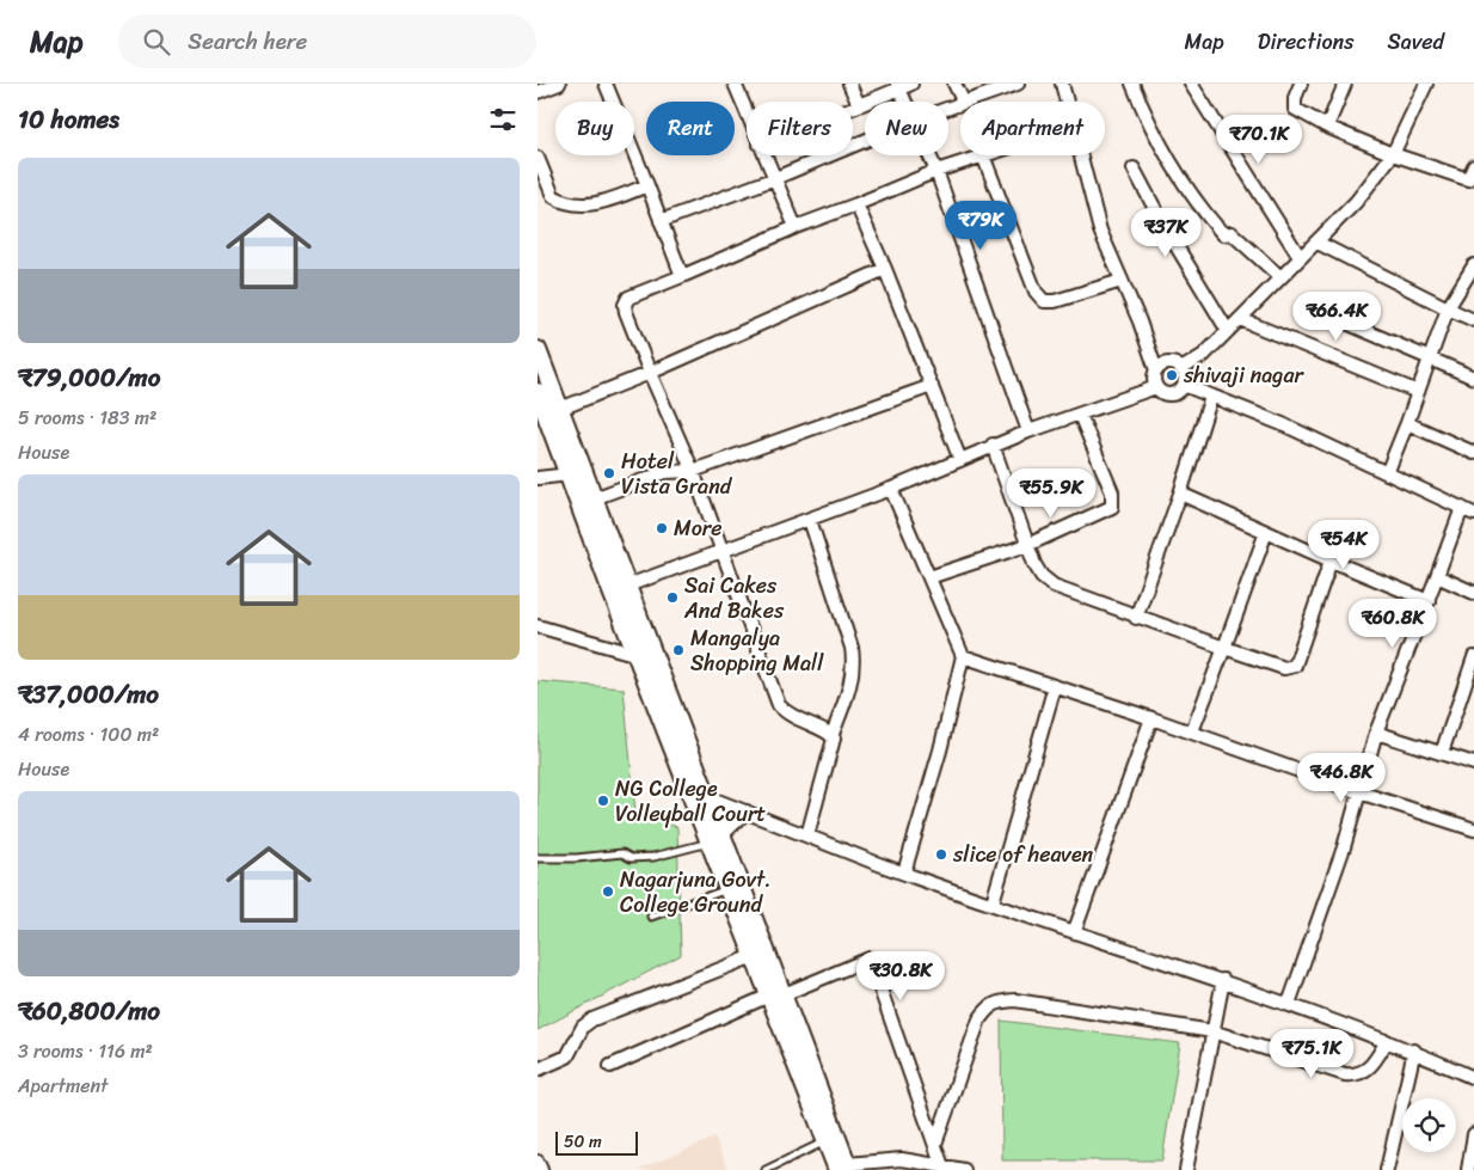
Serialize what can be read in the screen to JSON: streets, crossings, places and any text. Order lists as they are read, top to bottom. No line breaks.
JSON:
{"places":["shivaji nagar","Hotel Vista Grand","More","Sai Cakes And Bakes","Mangalya Shopping Mall","NG College Volleyball Court","slice of heaven","Nagarjuna Govt. College Ground"],"scale_bar":"50 m","page":{"header":"Map","search":"Search here","nav":["Map","Directions","Saved"],"heading":"10 homes","chip":["Buy","Rent","Filters","New","Apartment"],"price":["₹70.1K","₹79K","₹37K","₹66.4K","₹55.9K","₹54K","₹60.8K","₹46.8K","₹30.8K","₹75.1K"],"list":[{"name":"₹79,000/mo","note":"5 rooms · 183 m² · House"},{"name":"₹37,000/mo","note":"4 rooms · 100 m² · House"},{"name":"₹60,800/mo","note":"3 rooms · 116 m² · Apartment"}],"scale":"50 m"}}
